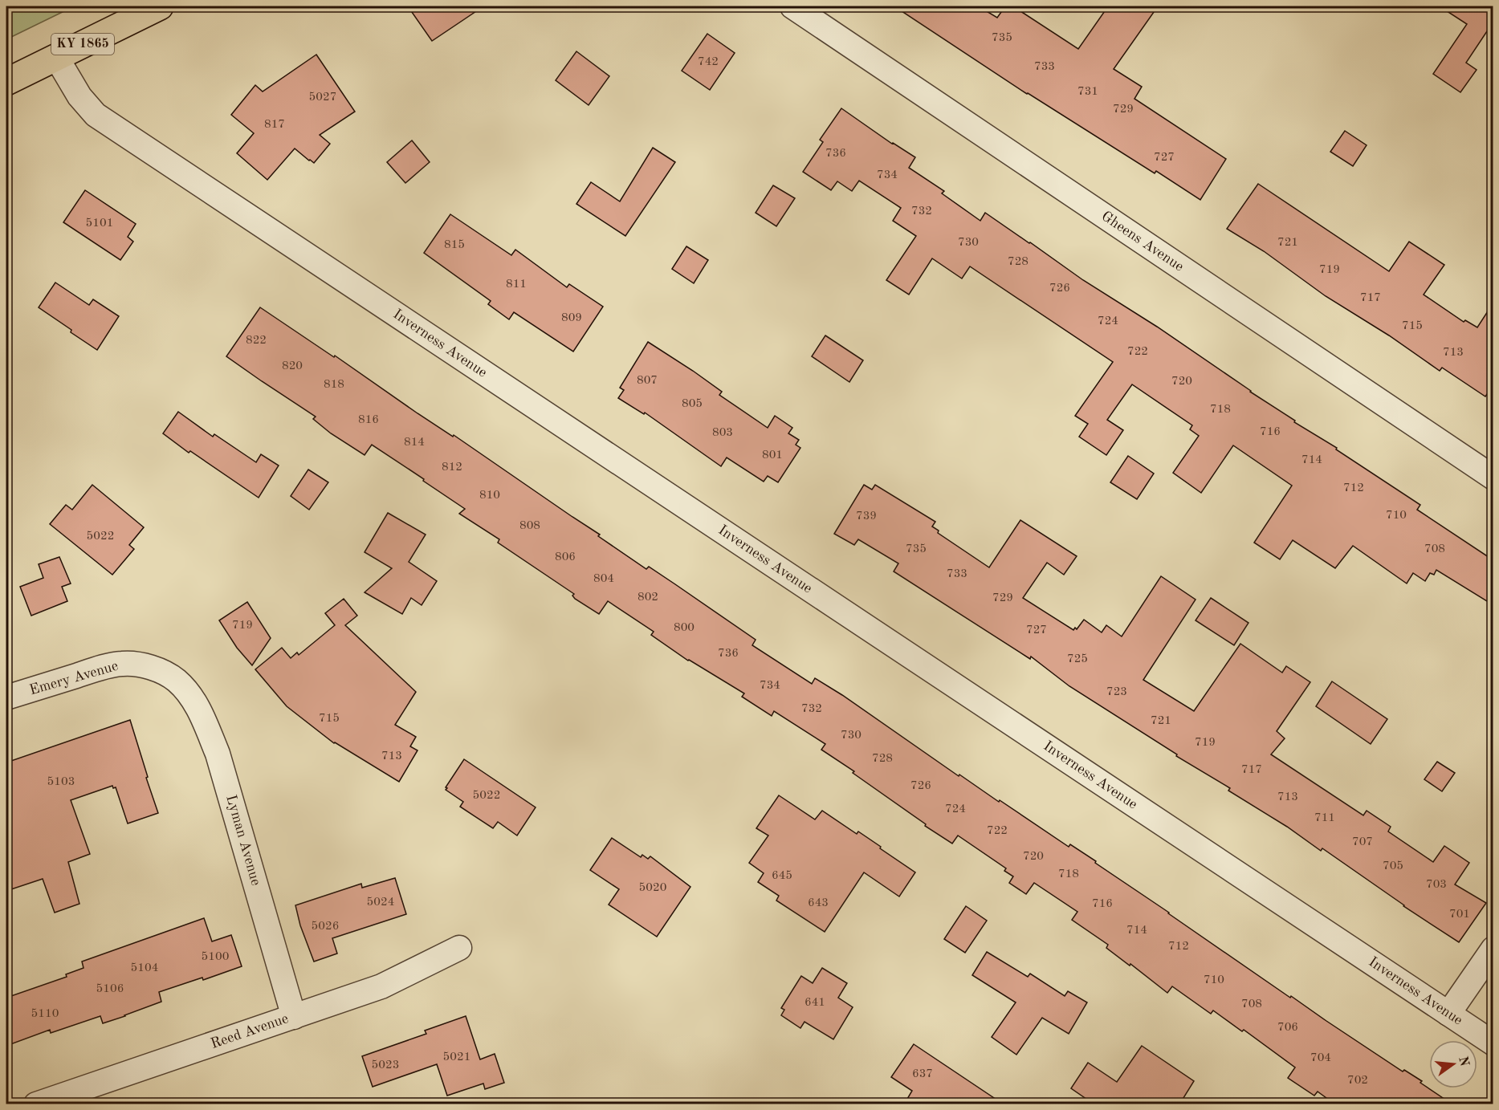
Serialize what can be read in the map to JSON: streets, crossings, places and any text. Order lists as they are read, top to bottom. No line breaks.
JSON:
{"streets":{"main road":["KY 1865"],"street":["Gheens Avenue","Inverness Avenue","Emery Avenue","Lyman Avenue","Reed Avenue"]},"crossings":[["KY 1865","Inverness Avenue"],["Emery Avenue","Lyman Avenue"],["Lyman Avenue","Reed Avenue"]],"house_numbers":["735","742","733","731","5027","729","817","736","727","734","732","5101","730","721","815","728","719","811","726","717","809","724","715","822","722","713","820","807","720","818","805","718","816","716","803","814","801","714","812","712","810","710","739","808","5022","735","708","806","733","804","802","729","719","800","727","736","725","734","723","732","715","721","730","719","713","728","717","5103","726","5022","713","724","711","722","707","720","705","718","645","703","5020","5024","643","716","701","5026","714","712","5100","5104","710","5106","641","708","5110","706","5021","704","5023","637","702"],"north":"right"}
